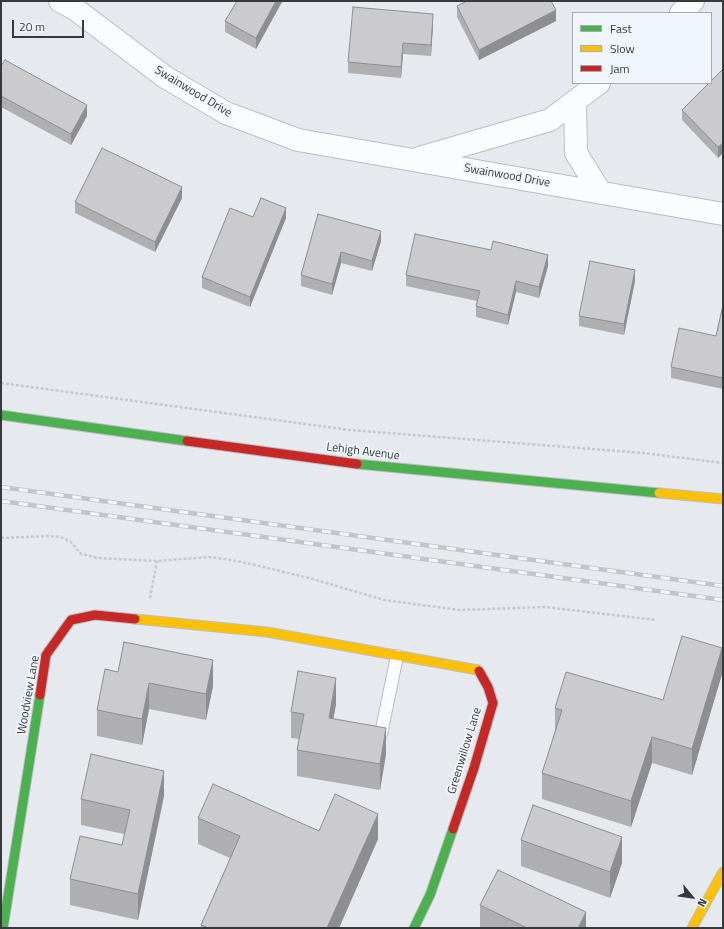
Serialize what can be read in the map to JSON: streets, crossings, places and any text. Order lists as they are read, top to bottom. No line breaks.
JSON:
{"streets":{"street":["Swainwood Drive","Lehigh Avenue","Woodview Lane","Greenwillow Lane"]},"crossings":[["Woodview Lane","Greenwillow Lane"]],"legend":["Fast","Slow","Jam"],"scale_bar":"20 m","north":"bottom right"}
